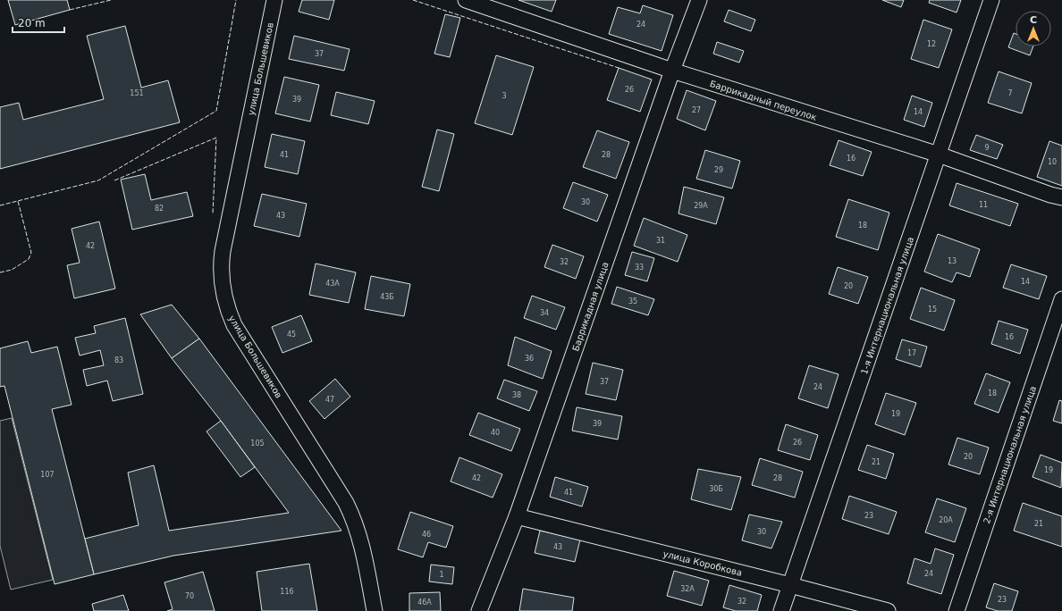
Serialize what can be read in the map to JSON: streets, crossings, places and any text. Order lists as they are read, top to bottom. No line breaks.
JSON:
{"streets":{"street":["улица Большевиков","Баррикадный переулок","1-я Интернациональная улица","Баррикадная улица","2-я Интернациональная улица","улица Коробкова"]},"crossings":[["Баррикадный переулок","1-я Интернациональная улица"],["Баррикадный переулок","Баррикадная улица"],["1-я Интернациональная улица","улица Коробкова"],["Баррикадная улица","улица Коробкова"]],"house_numbers":["24","12","37","26","151","7","3","39","27","14","9","41","28","16","10","29","30","11","29А","82","43","18","31","42","13","32","33","14","43А","20","43Б","35","15","34","45","16","17","36","83","37","24","18","38","47","19","39","40","26","105","20","21","19","107","42","28","30Б","41","23","20А","21","30","46","43","24","1","32А","116","70","23","32","46А"],"scale_bar":"20 m","north":"top"}
